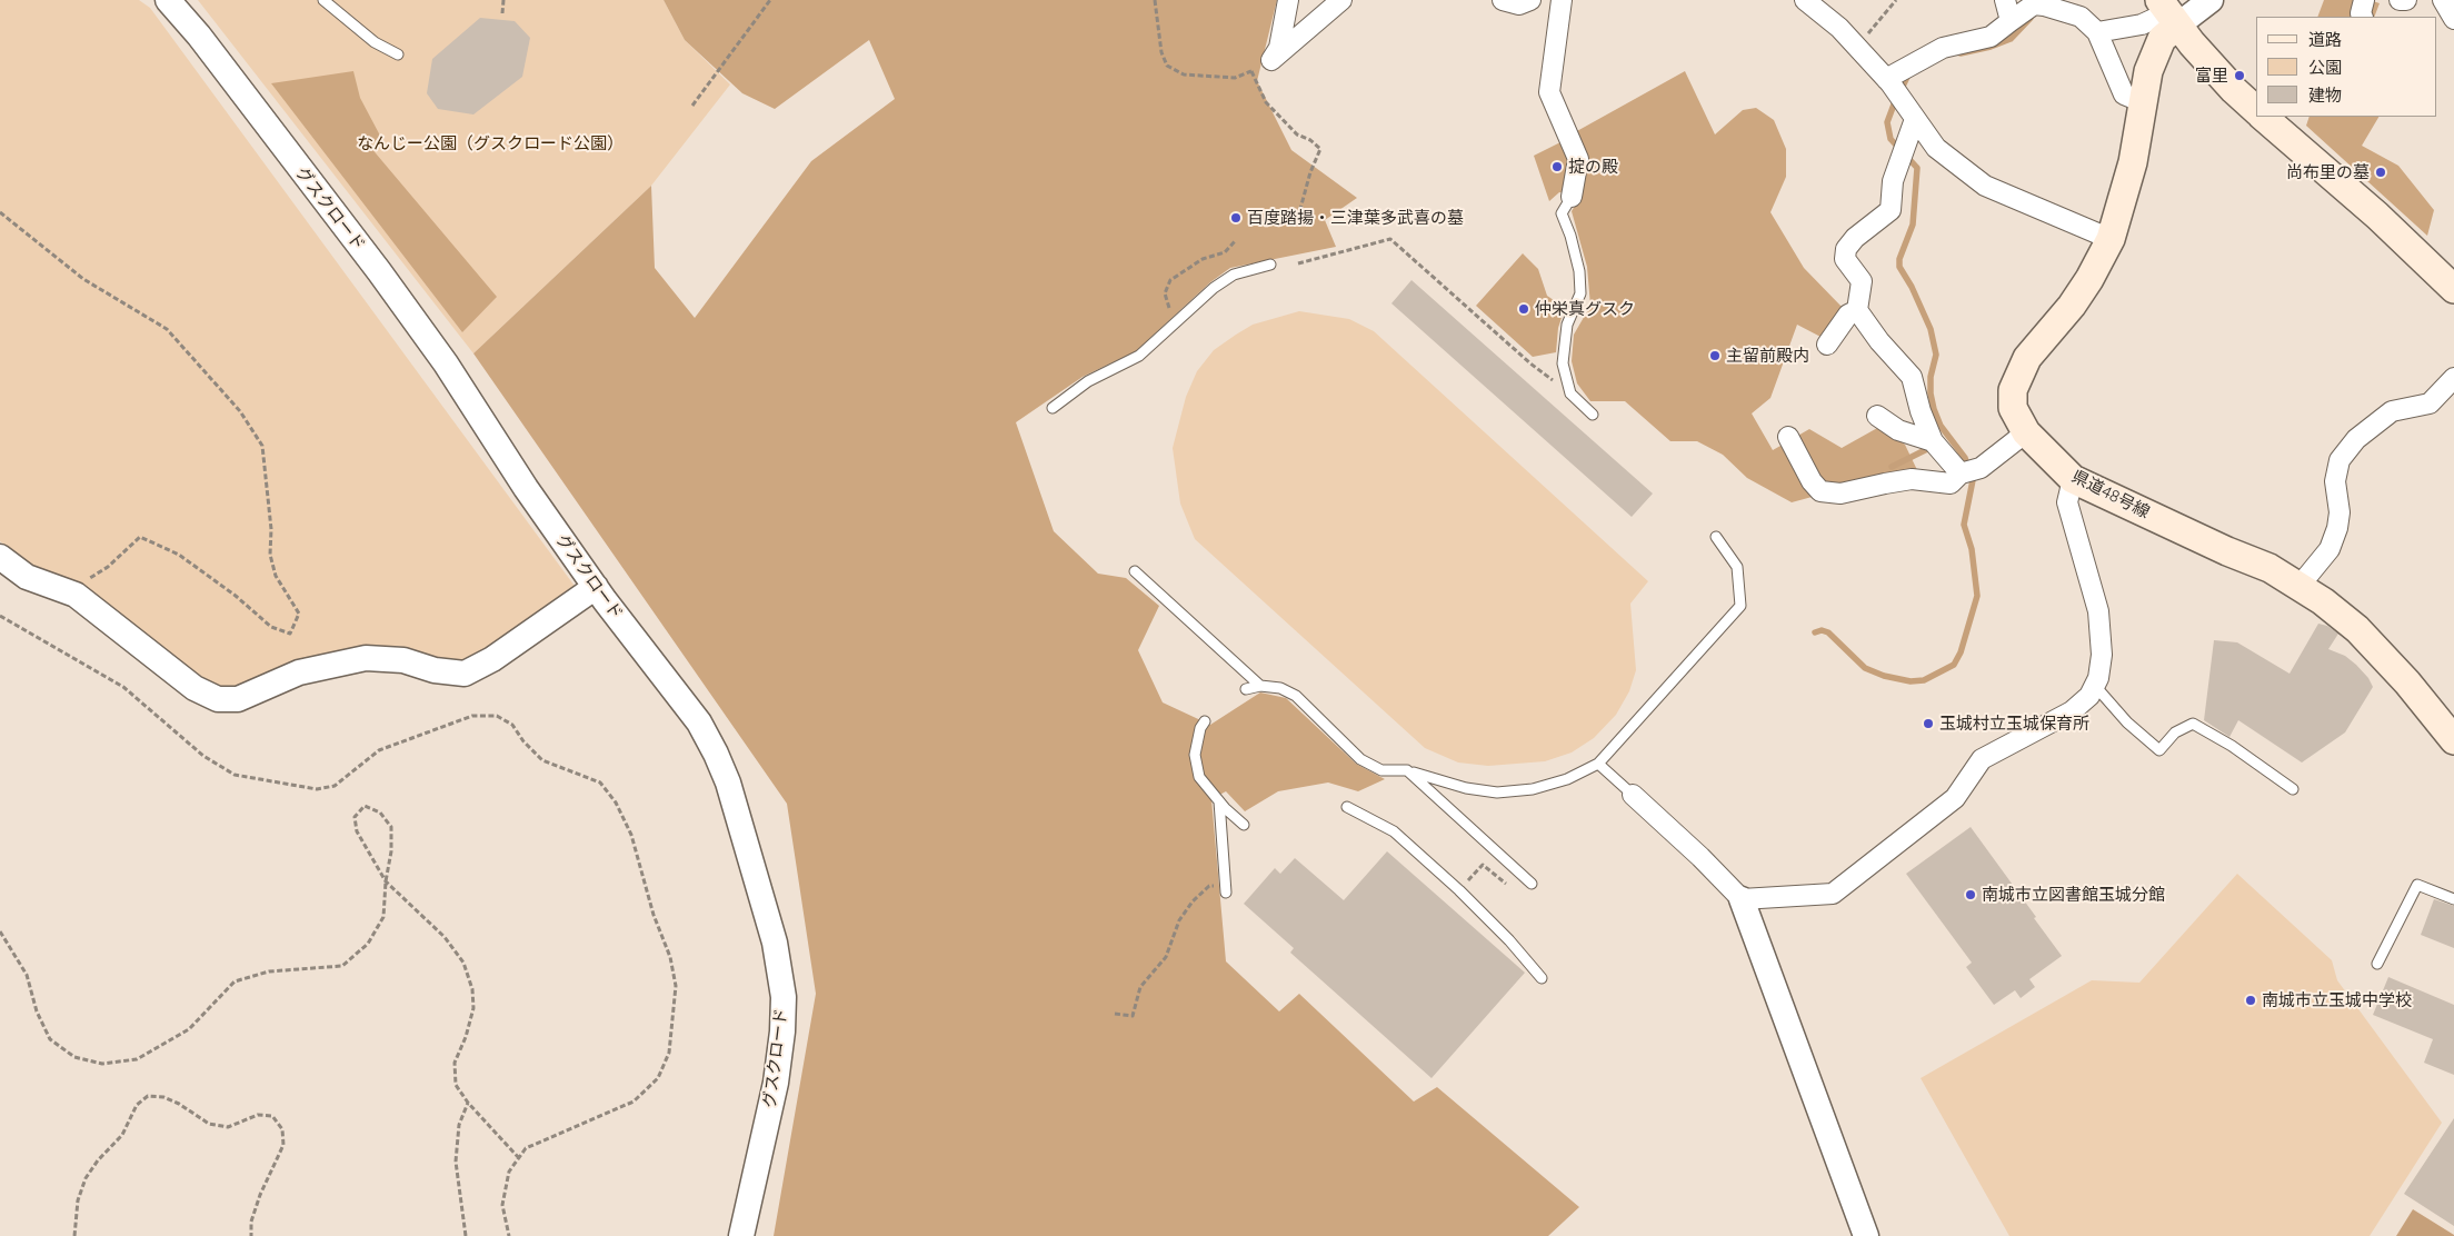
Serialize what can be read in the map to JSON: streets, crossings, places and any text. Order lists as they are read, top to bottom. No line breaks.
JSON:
{"streets":{"main road":["県道48号線"],"street":["グスクロード"]},"parks":["なんじー公園（グスクロード公園）"],"places":["富里","掟の殿","尚布里の墓","百度踏揚・三津葉多武喜の墓","仲栄真グスク","主留前殿内","玉城村立玉城保育所","南城市立図書館玉城分館","南城市立玉城中学校"],"legend":["道路","公園","建物"]}
